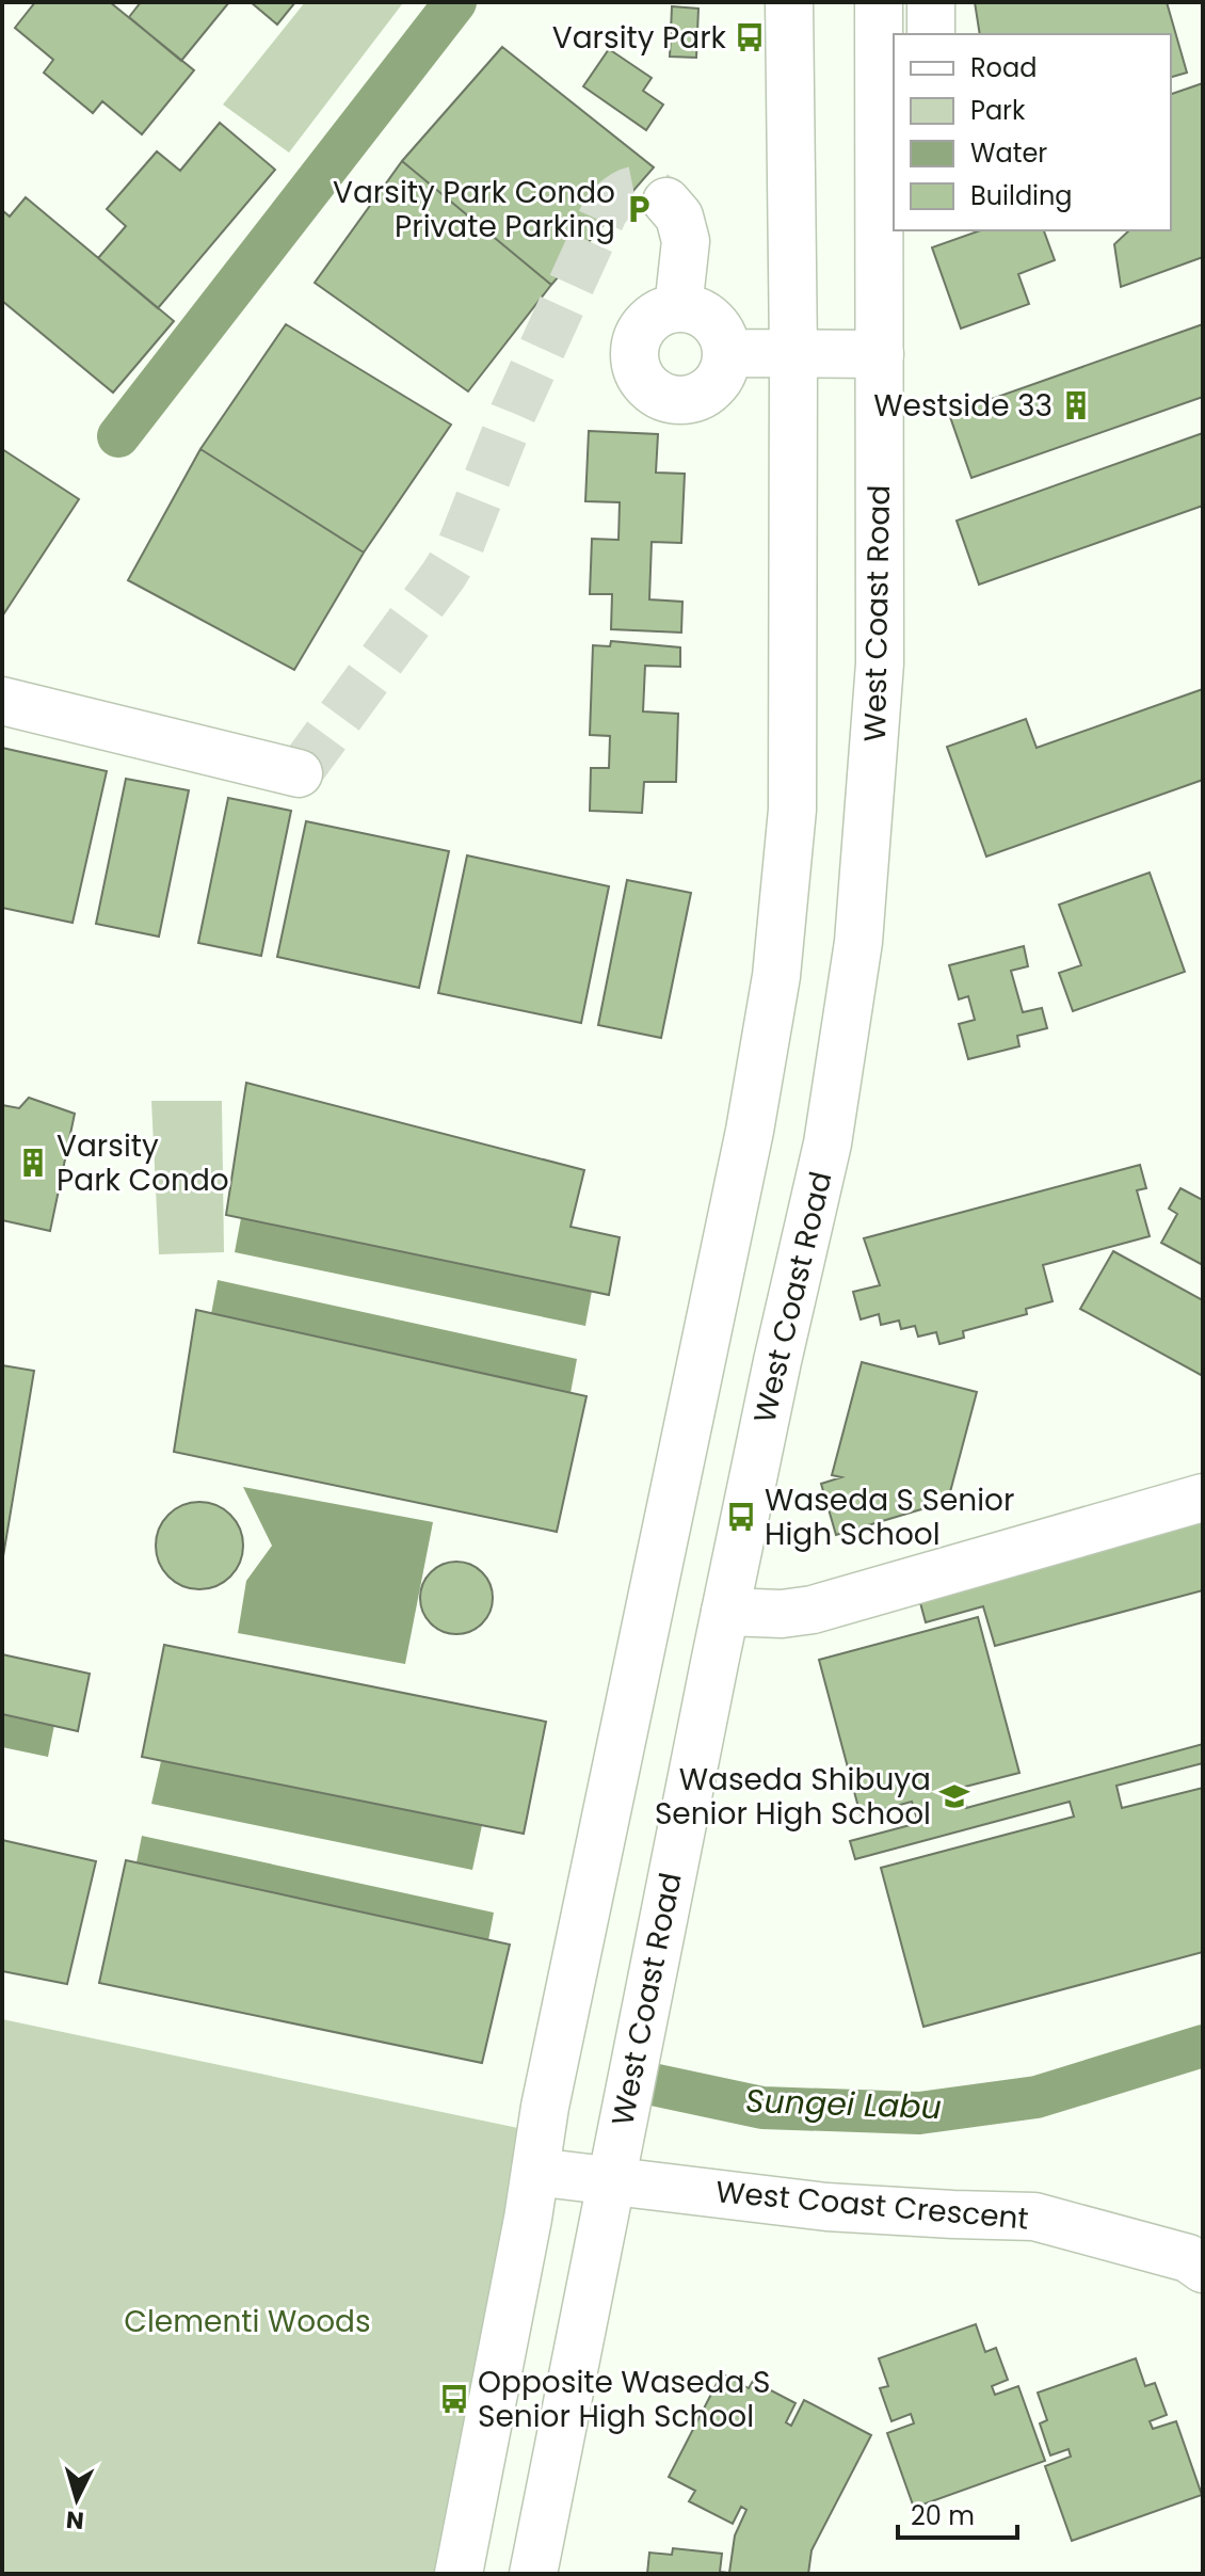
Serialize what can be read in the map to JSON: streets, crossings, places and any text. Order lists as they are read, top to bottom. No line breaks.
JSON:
{"streets":{"main road":["West Coast Road","West Coast Crescent"]},"crossings":[["West Coast Road","West Coast Crescent"]],"water":["Sungei Labu"],"parks":["Clementi Woods"],"places":{"bus stop":["Varsity Park","Waseda S Senior High School","Opposite Waseda S Senior High School"],"parking":["Varsity Park Condo Private Parking"],"building":["Westside 33","Varsity Park Condo"],"school or university":["Waseda Shibuya Senior High School"]},"legend":["Road","Park","Water","Building"],"scale_bar":"20 m","north":"bottom"}
